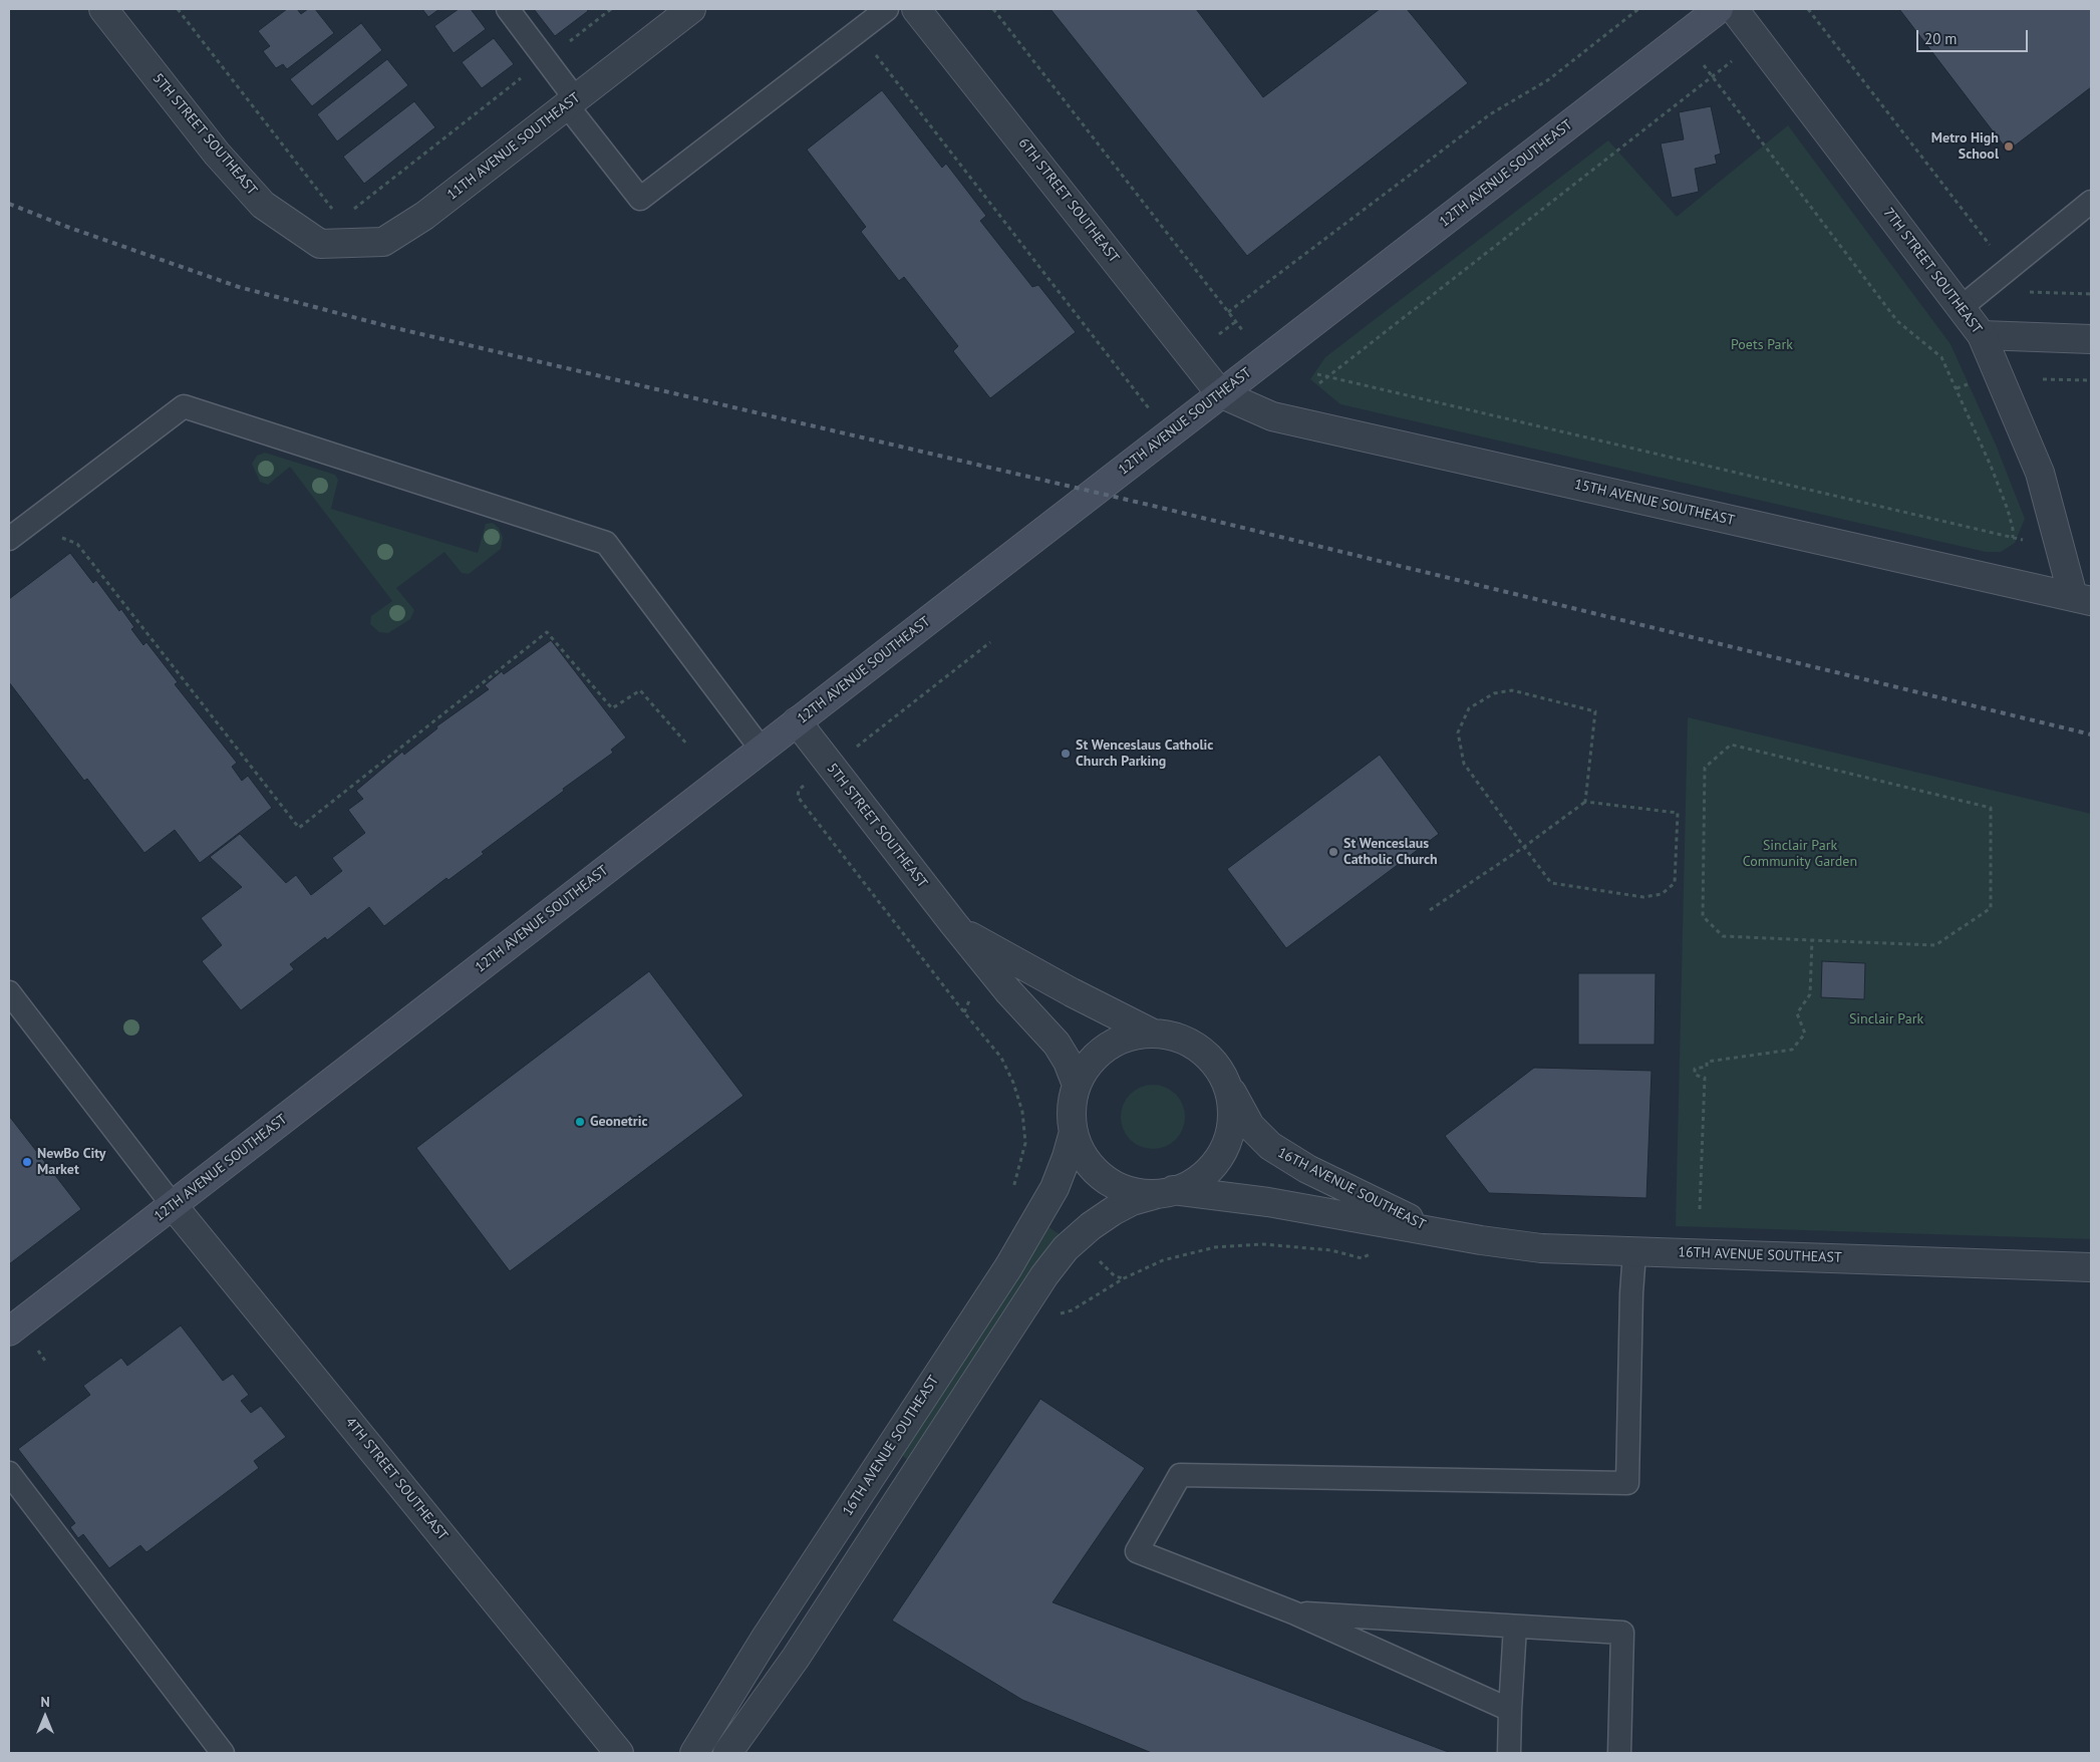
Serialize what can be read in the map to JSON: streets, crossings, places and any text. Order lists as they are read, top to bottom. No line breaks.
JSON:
{"streets":{"main road":["12TH AVENUE SOUTHEAST"],"street":["5TH STREET SOUTHEAST","11TH AVENUE SOUTHEAST","6TH STREET SOUTHEAST","7TH STREET SOUTHEAST","15TH AVENUE SOUTHEAST","16TH AVENUE SOUTHEAST","4TH STREET SOUTHEAST"]},"crossings":[["5TH STREET SOUTHEAST","11TH AVENUE SOUTHEAST"],["5TH STREET SOUTHEAST","12TH AVENUE SOUTHEAST"],["5TH STREET SOUTHEAST","16TH AVENUE SOUTHEAST"],["12TH AVENUE SOUTHEAST","6TH STREET SOUTHEAST"],["12TH AVENUE SOUTHEAST","15TH AVENUE SOUTHEAST"],["12TH AVENUE SOUTHEAST","4TH STREET SOUTHEAST"],["6TH STREET SOUTHEAST","15TH AVENUE SOUTHEAST"],["7TH STREET SOUTHEAST","15TH AVENUE SOUTHEAST"]],"parks":["Poets Park","Sinclair Park Community Garden","Sinclair Park"],"places":["Metro High School","St Wenceslaus Catholic Church Parking","St Wenceslaus Catholic Church","Geonetric","NewBo City Market"],"scale_bar":"20 m","north":"top"}
